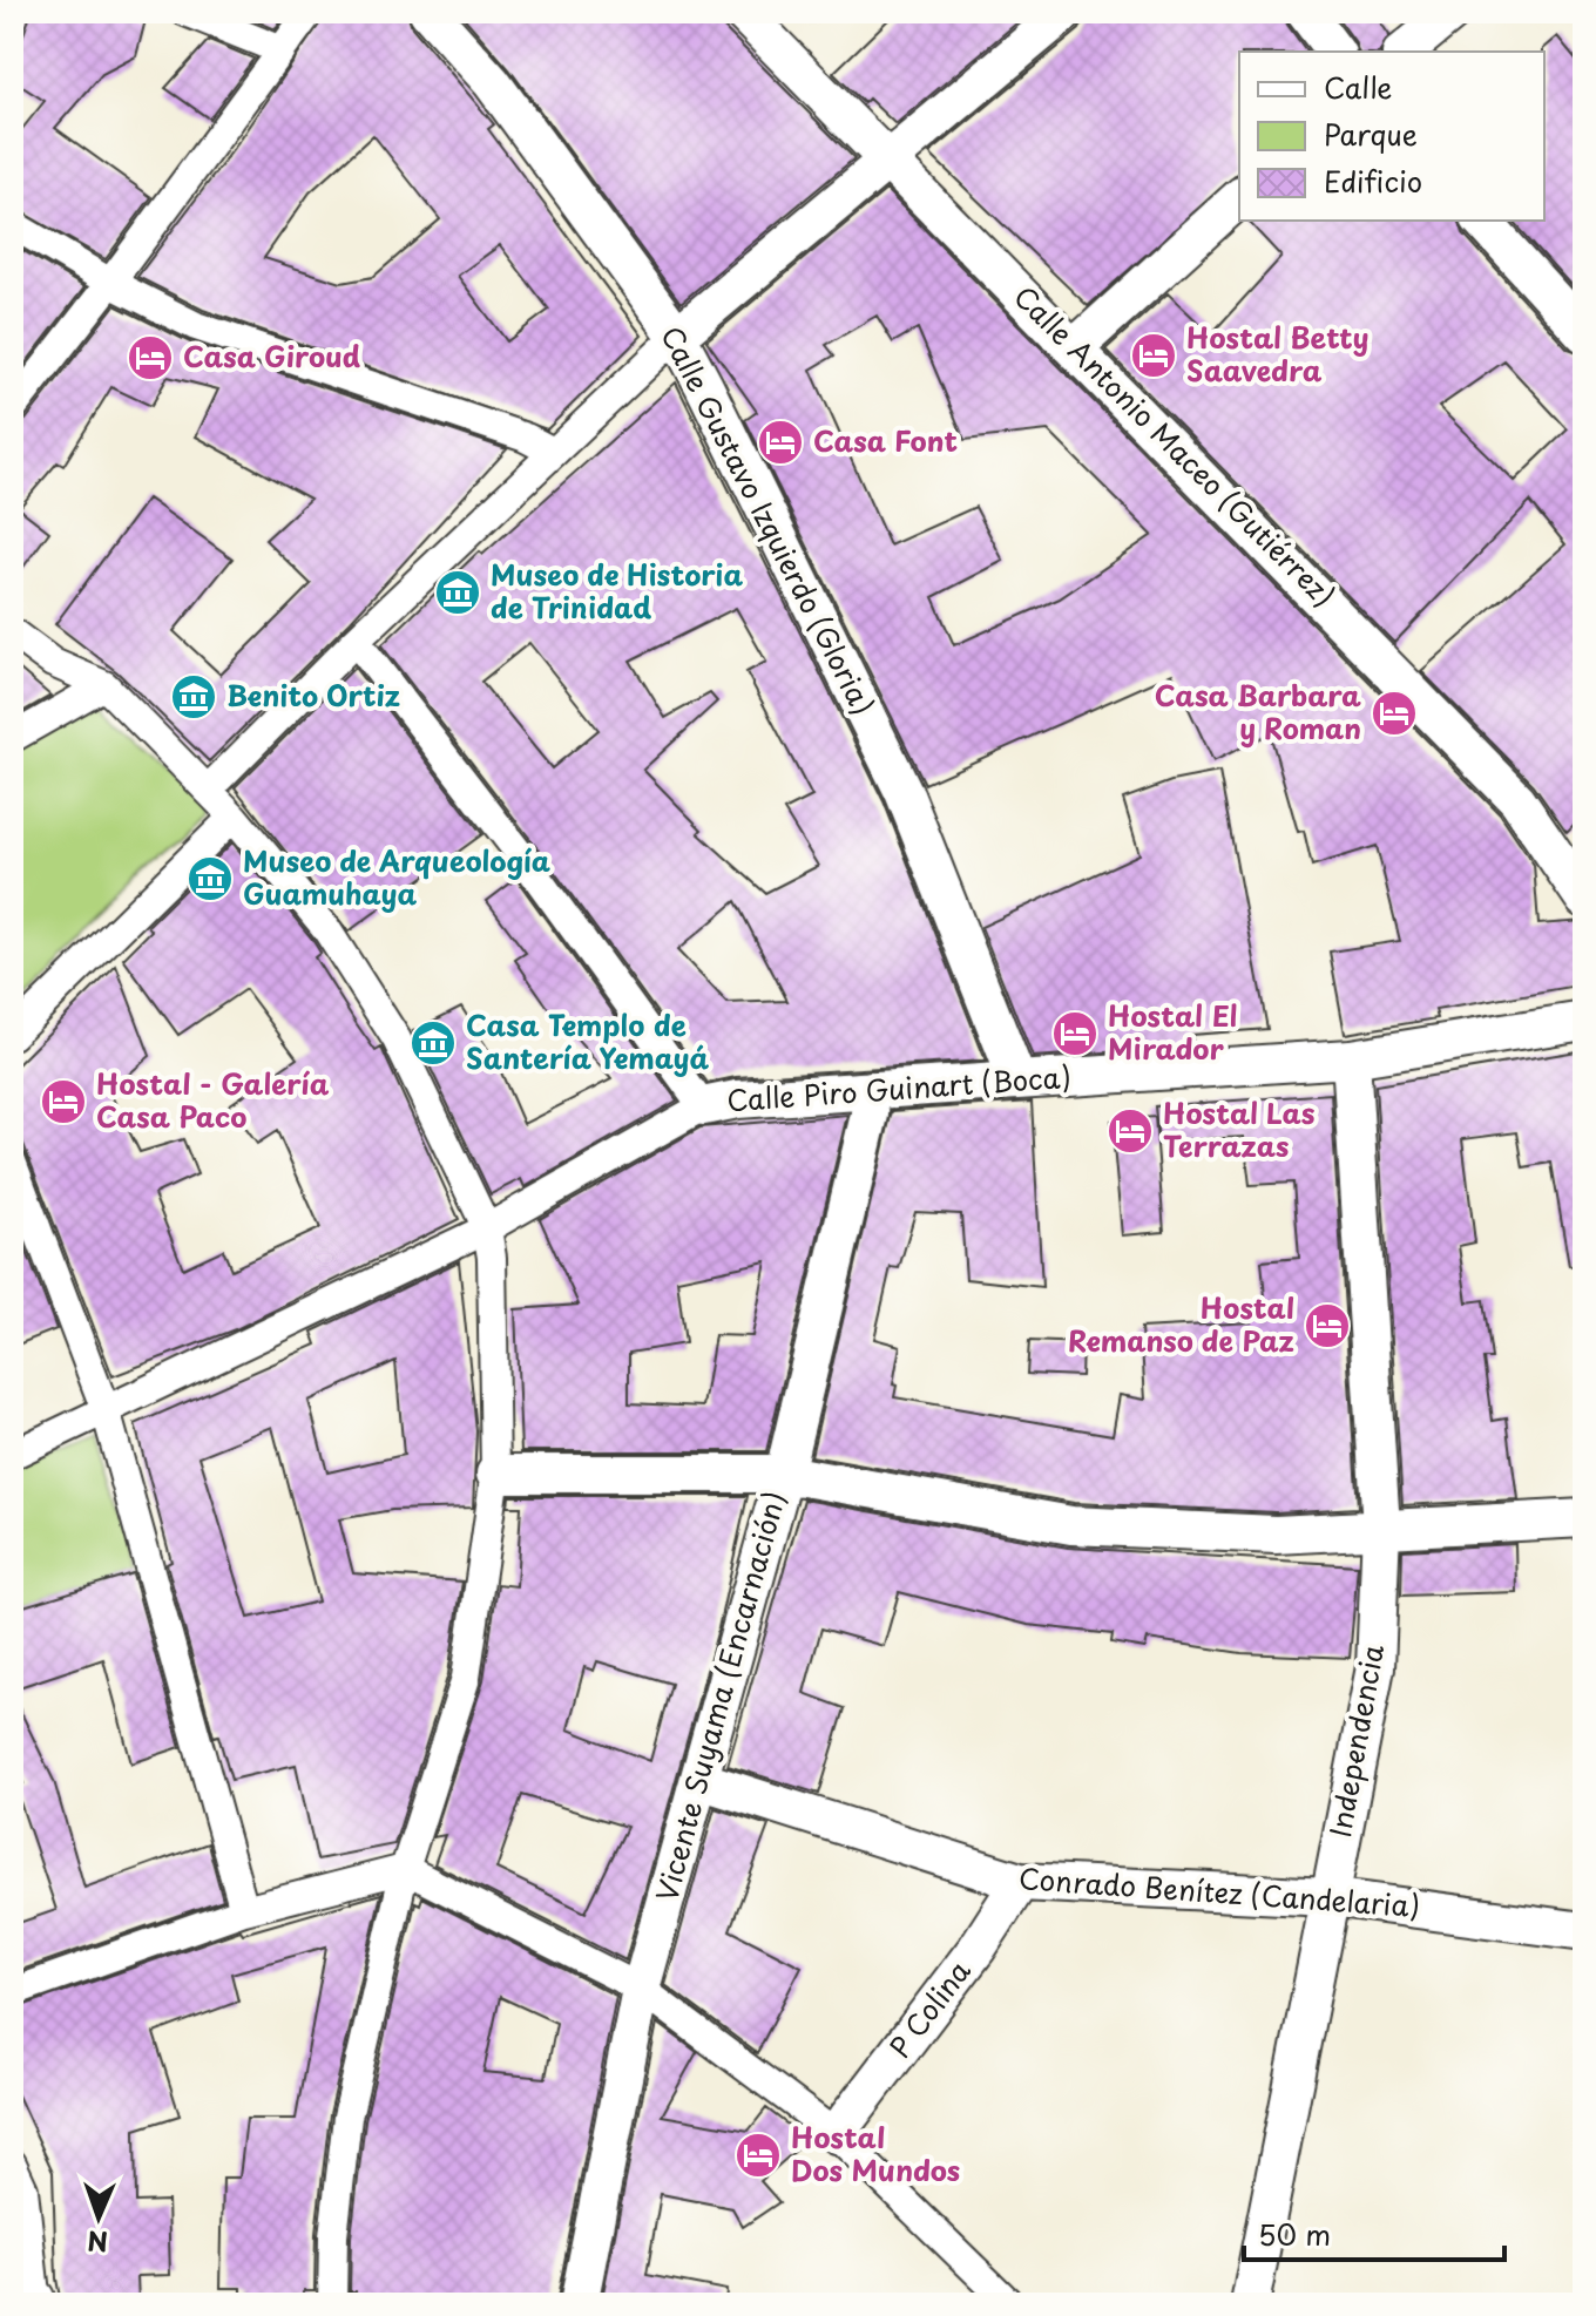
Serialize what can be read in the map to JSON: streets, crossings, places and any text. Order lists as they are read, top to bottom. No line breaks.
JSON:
{"streets":{"street":["Calle Antonio Maceo (Gutiérrez)","Calle Gustavo Izquierdo (Gloria)","Calle Piro Guinart (Boca)","Vicente Suyama (Encarnación)","Independencia","Conrado Benítez (Candelaria)","P Colina"]},"crossings":[["Calle Gustavo Izquierdo (Gloria)","Calle Piro Guinart (Boca)"],["Calle Piro Guinart (Boca)","Vicente Suyama (Encarnación)"],["Calle Piro Guinart (Boca)","Independencia"],["Vicente Suyama (Encarnación)","Conrado Benítez (Candelaria)"],["Independencia","Conrado Benítez (Candelaria)"],["Conrado Benítez (Candelaria)","P Colina"]],"places":{"hotel":["Hostal Betty Saavedra","Casa Giroud","Casa Font","Casa Barbara y Roman","Hostal El Mirador","Hostal - Galería Casa Paco","Hostal Las Terrazas","Hostal Remanso de Paz","Hostal Dos Mundos"],"museum":["Museo de Historia de Trinidad","Benito Ortiz","Museo de Arqueología Guamuhaya","Casa Templo de Santería Yemayá"]},"legend":["Calle","Parque","Edificio"],"scale_bar":"50 m","north":"bottom"}
